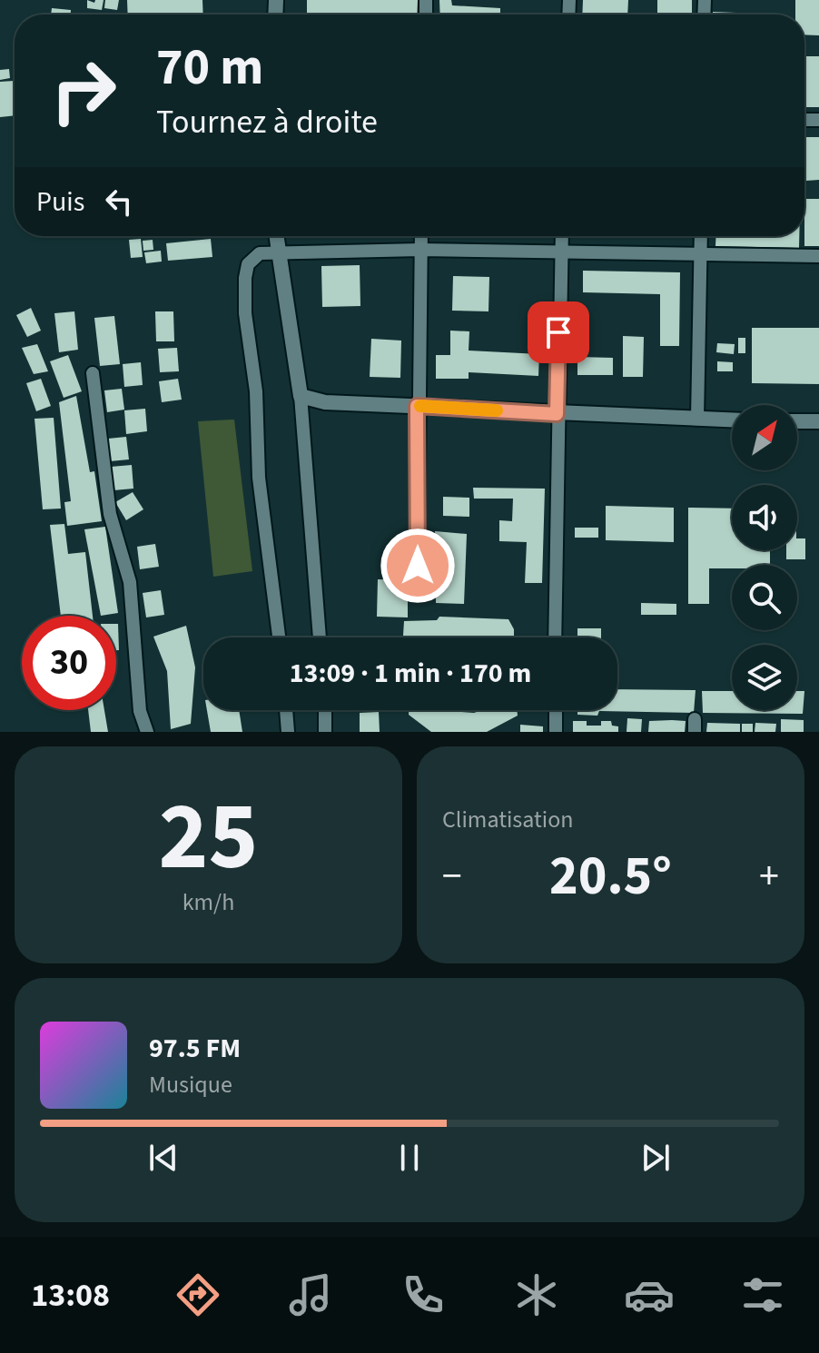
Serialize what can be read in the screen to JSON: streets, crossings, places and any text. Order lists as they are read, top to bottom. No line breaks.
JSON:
{"north":"top right","page":{"turn":["70 m","Tournez à droite"],"then":"Puis","limit":"30","trip":"13:09 · 1 min · 170 m","tile":[["25","km/h"],"Climatisation"],"heat":["−","20.5°","+"],"song":["97.5 FM","Musique"],"tabs":"13:08"}}
